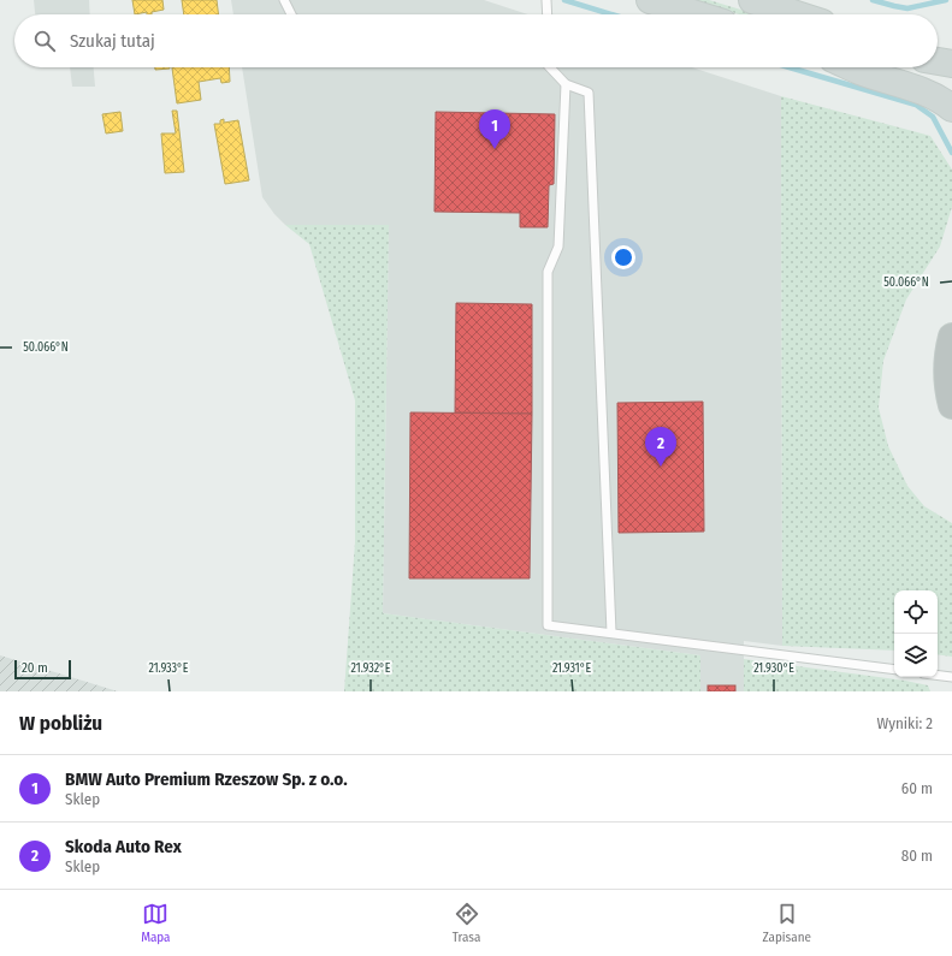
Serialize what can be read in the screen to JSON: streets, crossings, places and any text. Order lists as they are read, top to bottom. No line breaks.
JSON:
{"scale_bar":"20 m","page":{"search":"Szukaj tutaj","pins":["1","2"],"scale":"20 m","heading":["W pobliżu","Wyniki: 2"],"list":[{"mark":"1","name":"BMW Auto Premium Rzeszow Sp. z o.o.","note":"Sklep","value":"60 m"},{"mark":"2","name":"Skoda Auto Rex","note":"Sklep","value":"80 m"}],"nav":["Mapa","Trasa","Zapisane"]},"coordinates":["50.066°N","21.933°E","21.932°E","21.931°E","21.930°E"]}
